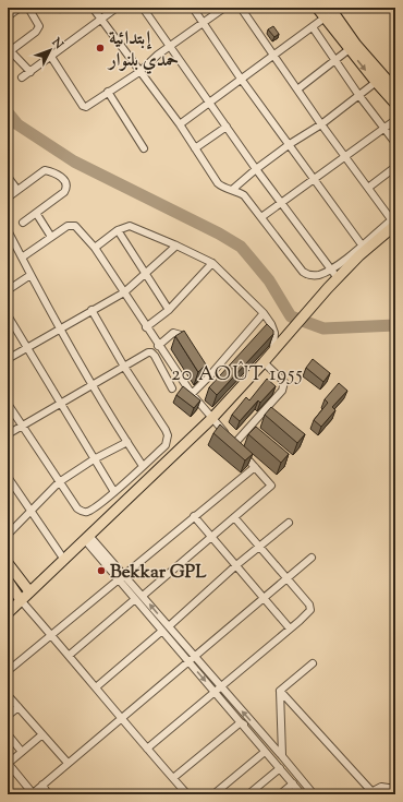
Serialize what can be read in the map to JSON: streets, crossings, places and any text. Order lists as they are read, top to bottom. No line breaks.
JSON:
{"districts":["20 AOÛT 1955"],"places":["إبتدائية حمدي بلنوار","Bekkar GPL"],"north":"top right"}
